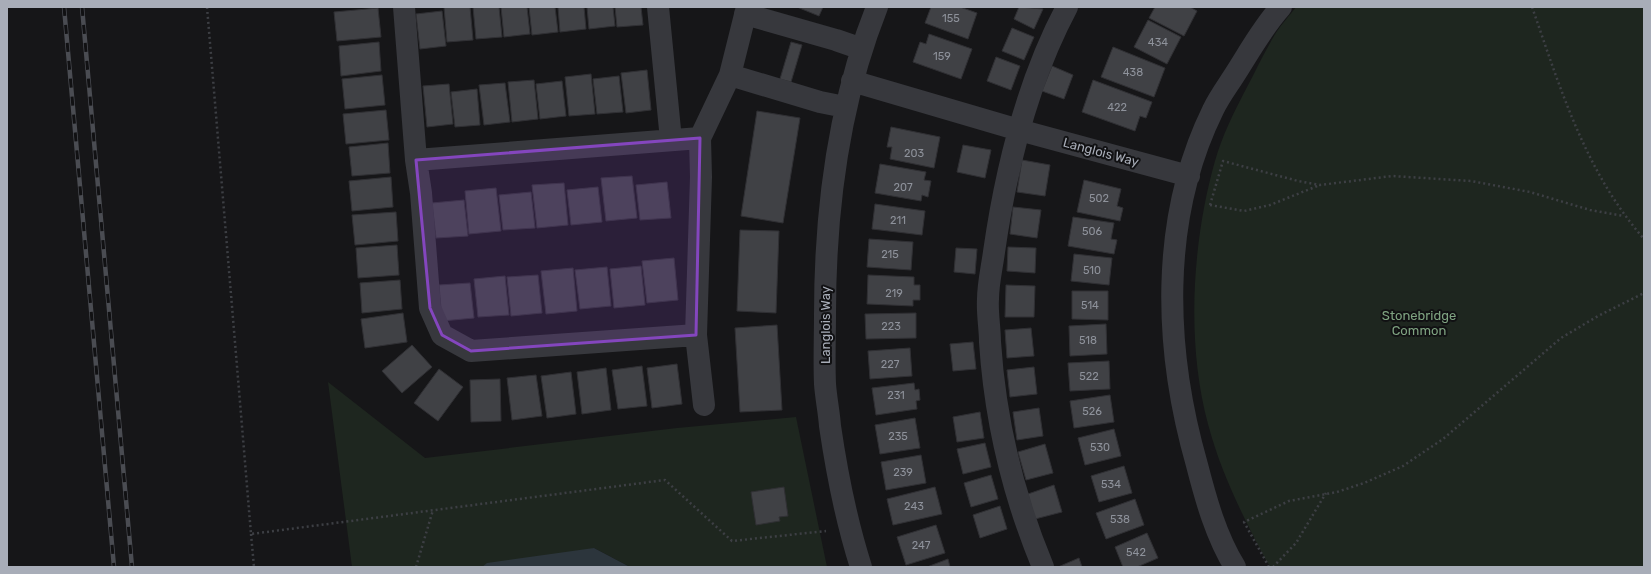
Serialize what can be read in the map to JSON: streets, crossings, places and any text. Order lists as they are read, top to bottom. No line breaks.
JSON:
{"streets":{"street":["Langlois Way"]},"parks":["Stonebridge Common"],"house_numbers":["155","434","159","438","422","203","207","502","211","506","215","510","219","514","223","518","227","522","231","526","235","530","239","534","243","538","247","542"]}
